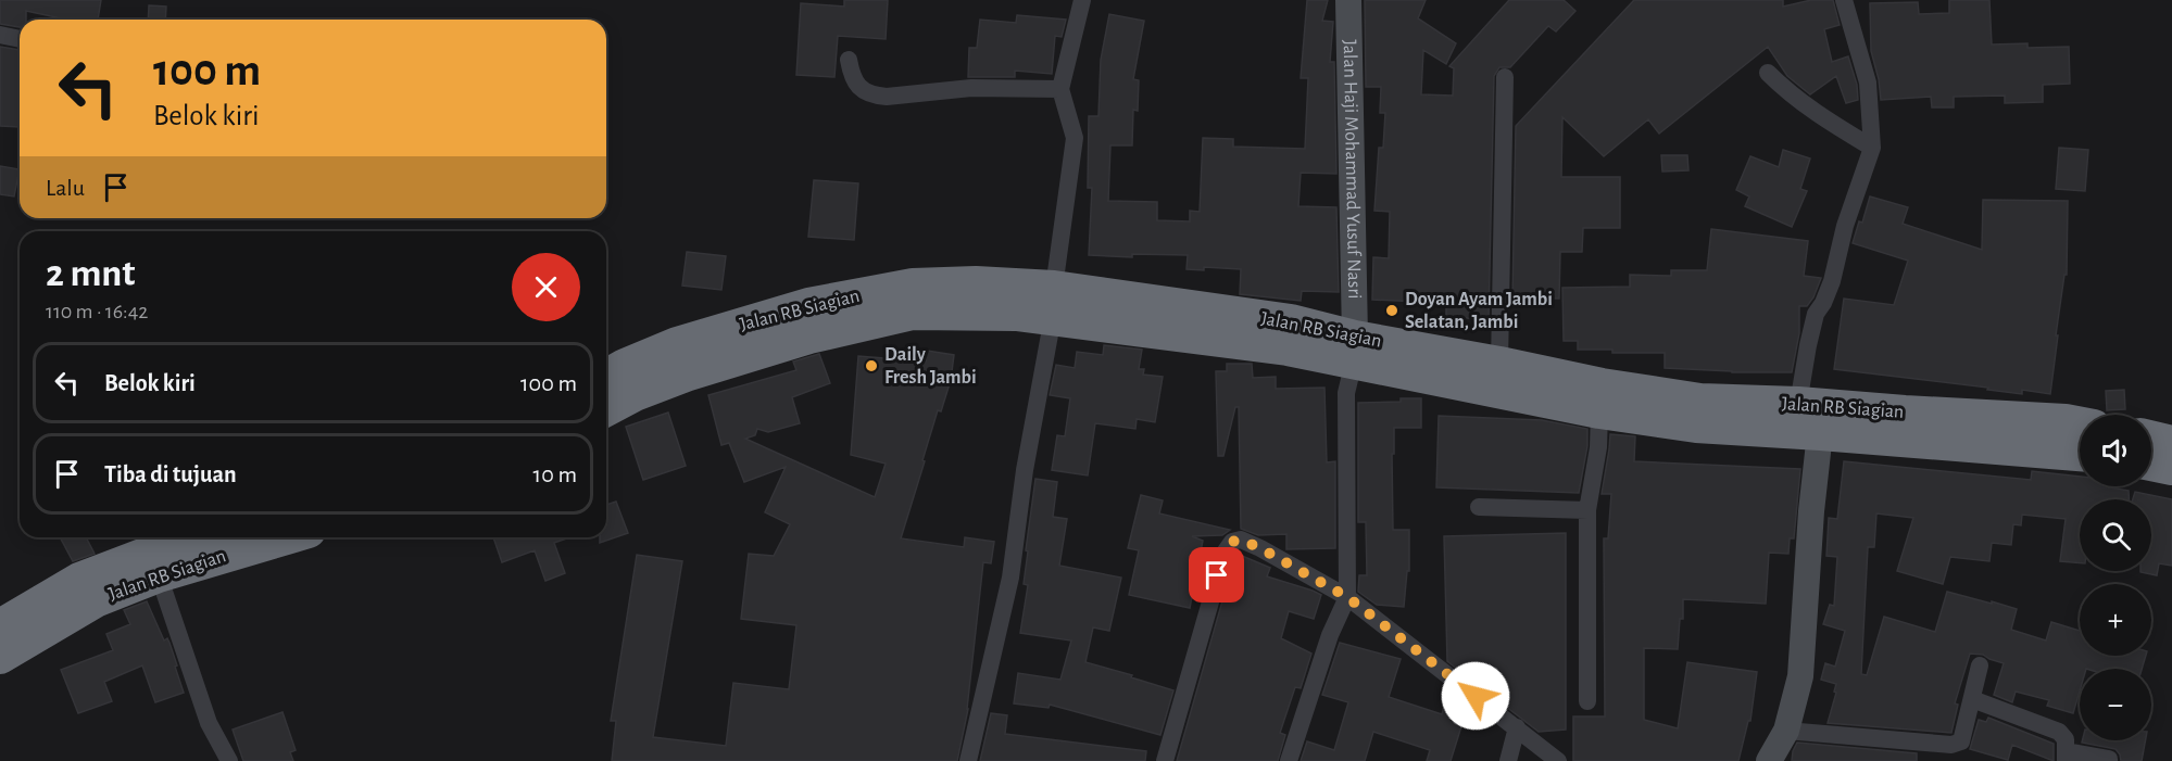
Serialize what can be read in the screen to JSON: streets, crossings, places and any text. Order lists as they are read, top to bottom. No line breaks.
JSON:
{"streets":{"highway":["Jalan RB Siagian"],"street":["Jalan Haji Mohammad Yusuf Nasri"]},"crossings":[["Jalan Haji Mohammad Yusuf Nasri","Jalan RB Siagian"]],"places":["Doyan Ayam Jambi Selatan, Jambi","Daily Fresh Jambi"],"page":{"turn":["100 m","Belok kiri"],"then":"Lalu","heading":["2 mnt","110 m · 16:42"],"list":[{"name":"Belok kiri","value":"100 m"},{"name":"Tiba di tujuan","value":"10 m"}],"map_buttons":["+","−"]}}
